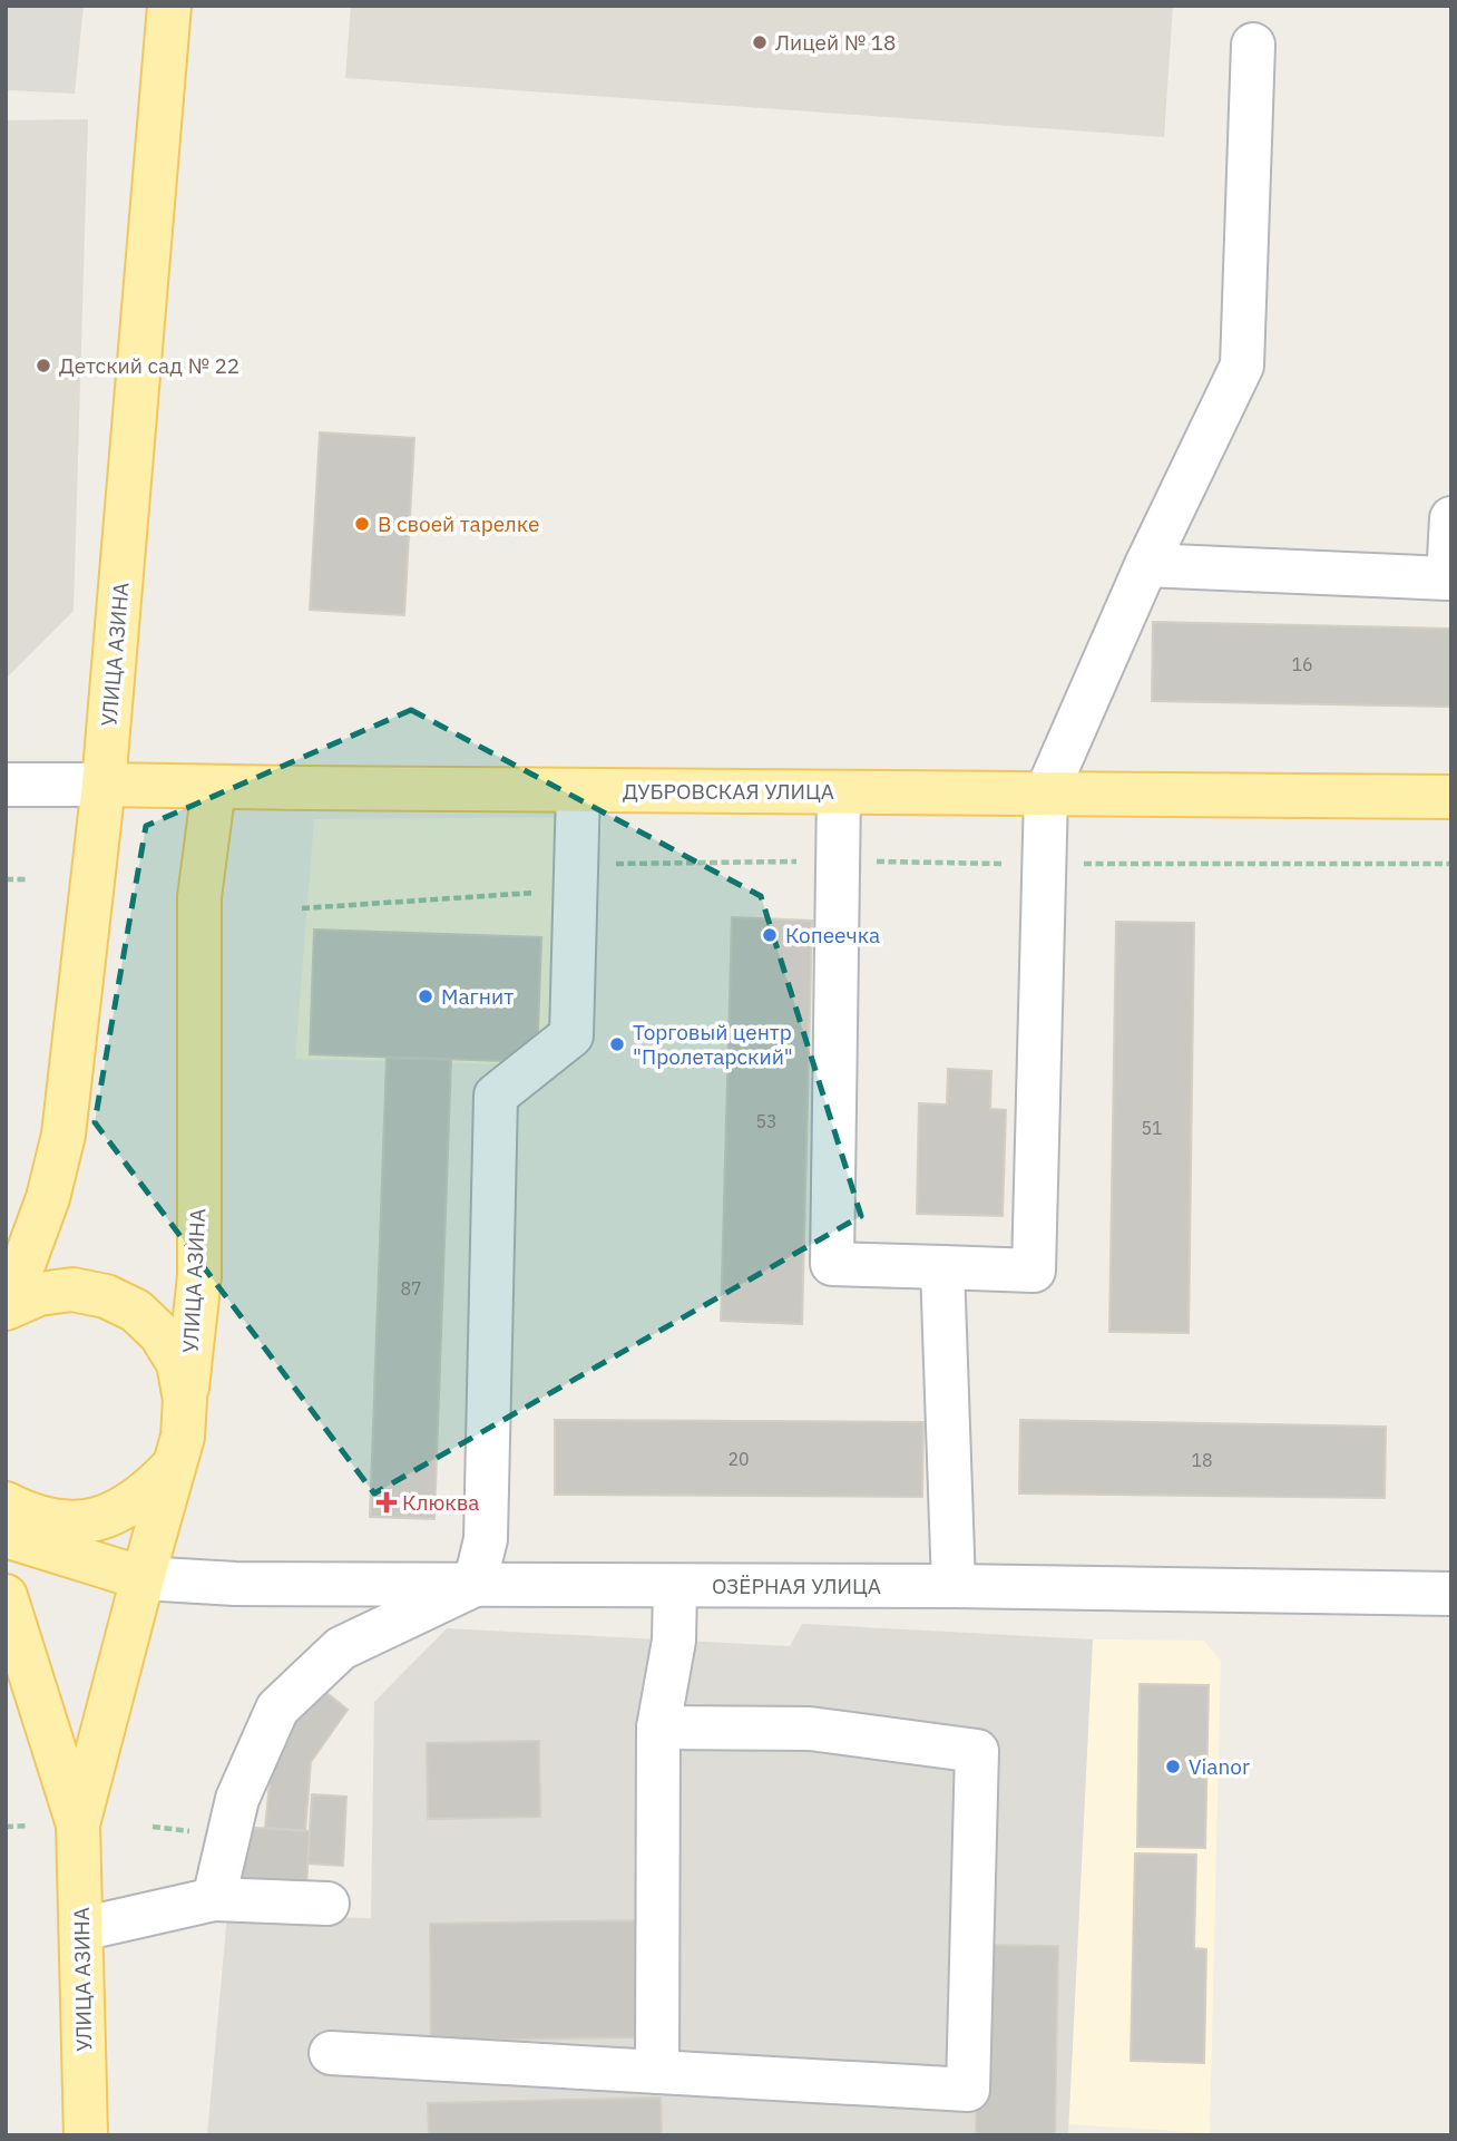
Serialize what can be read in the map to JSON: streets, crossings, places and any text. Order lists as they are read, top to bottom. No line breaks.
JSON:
{"streets":{"main road":["УЛИЦА АЗИНА","ДУБРОВСКАЯ УЛИЦА"],"street":["ОЗЁРНАЯ УЛИЦА"]},"crossings":[["УЛИЦА АЗИНА","ДУБРОВСКАЯ УЛИЦА"],["УЛИЦА АЗИНА","ОЗЁРНАЯ УЛИЦА"]],"places":{"other":["Лицей № 18","Детский сад № 22","В своей тарелке","Копеечка","Магнит","Торговый центр \"Пролетарский\"","Vianor"],"health":["Клюква"]},"house_numbers":["16","53","51","87","20","18"]}
